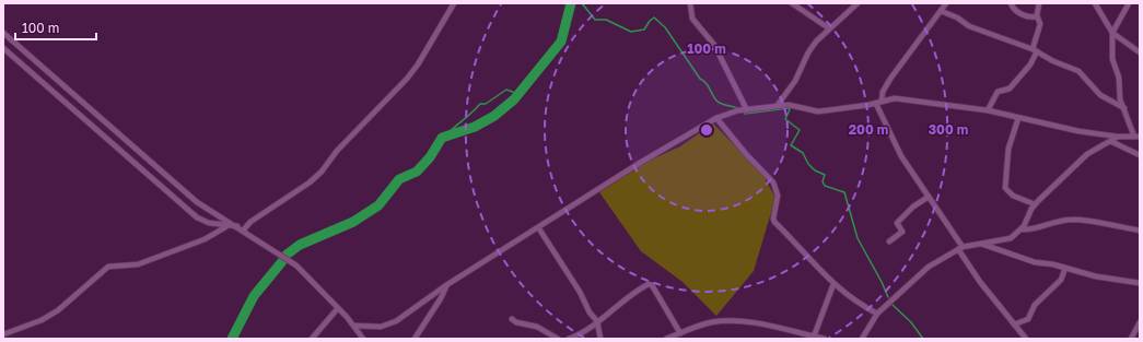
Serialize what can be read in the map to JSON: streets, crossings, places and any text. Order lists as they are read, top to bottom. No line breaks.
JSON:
{"scale_bar":"100 m","rings":["100 m","200 m","300 m"]}
